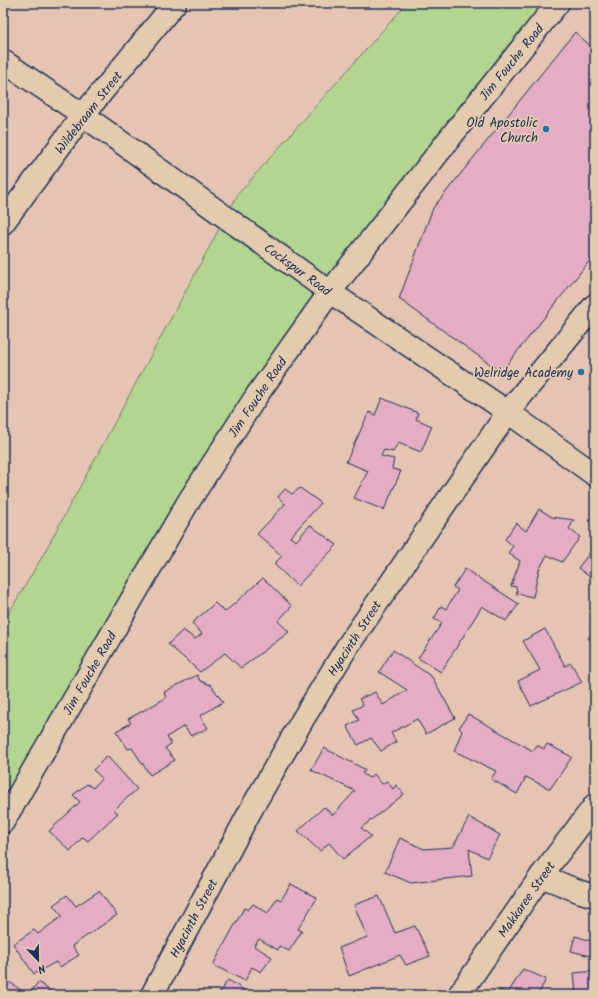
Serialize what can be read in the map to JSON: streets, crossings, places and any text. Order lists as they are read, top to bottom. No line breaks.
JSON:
{"streets":{"street":["Jim Fouche Road","Wildebraam Street","Cockspur Road","Hyacinth Street","Makkaree Street"]},"crossings":[["Jim Fouche Road","Cockspur Road"],["Wildebraam Street","Cockspur Road"],["Cockspur Road","Hyacinth Street"]],"places":["Old Apostolic Church","Welridge Academy"],"north":"bottom"}
